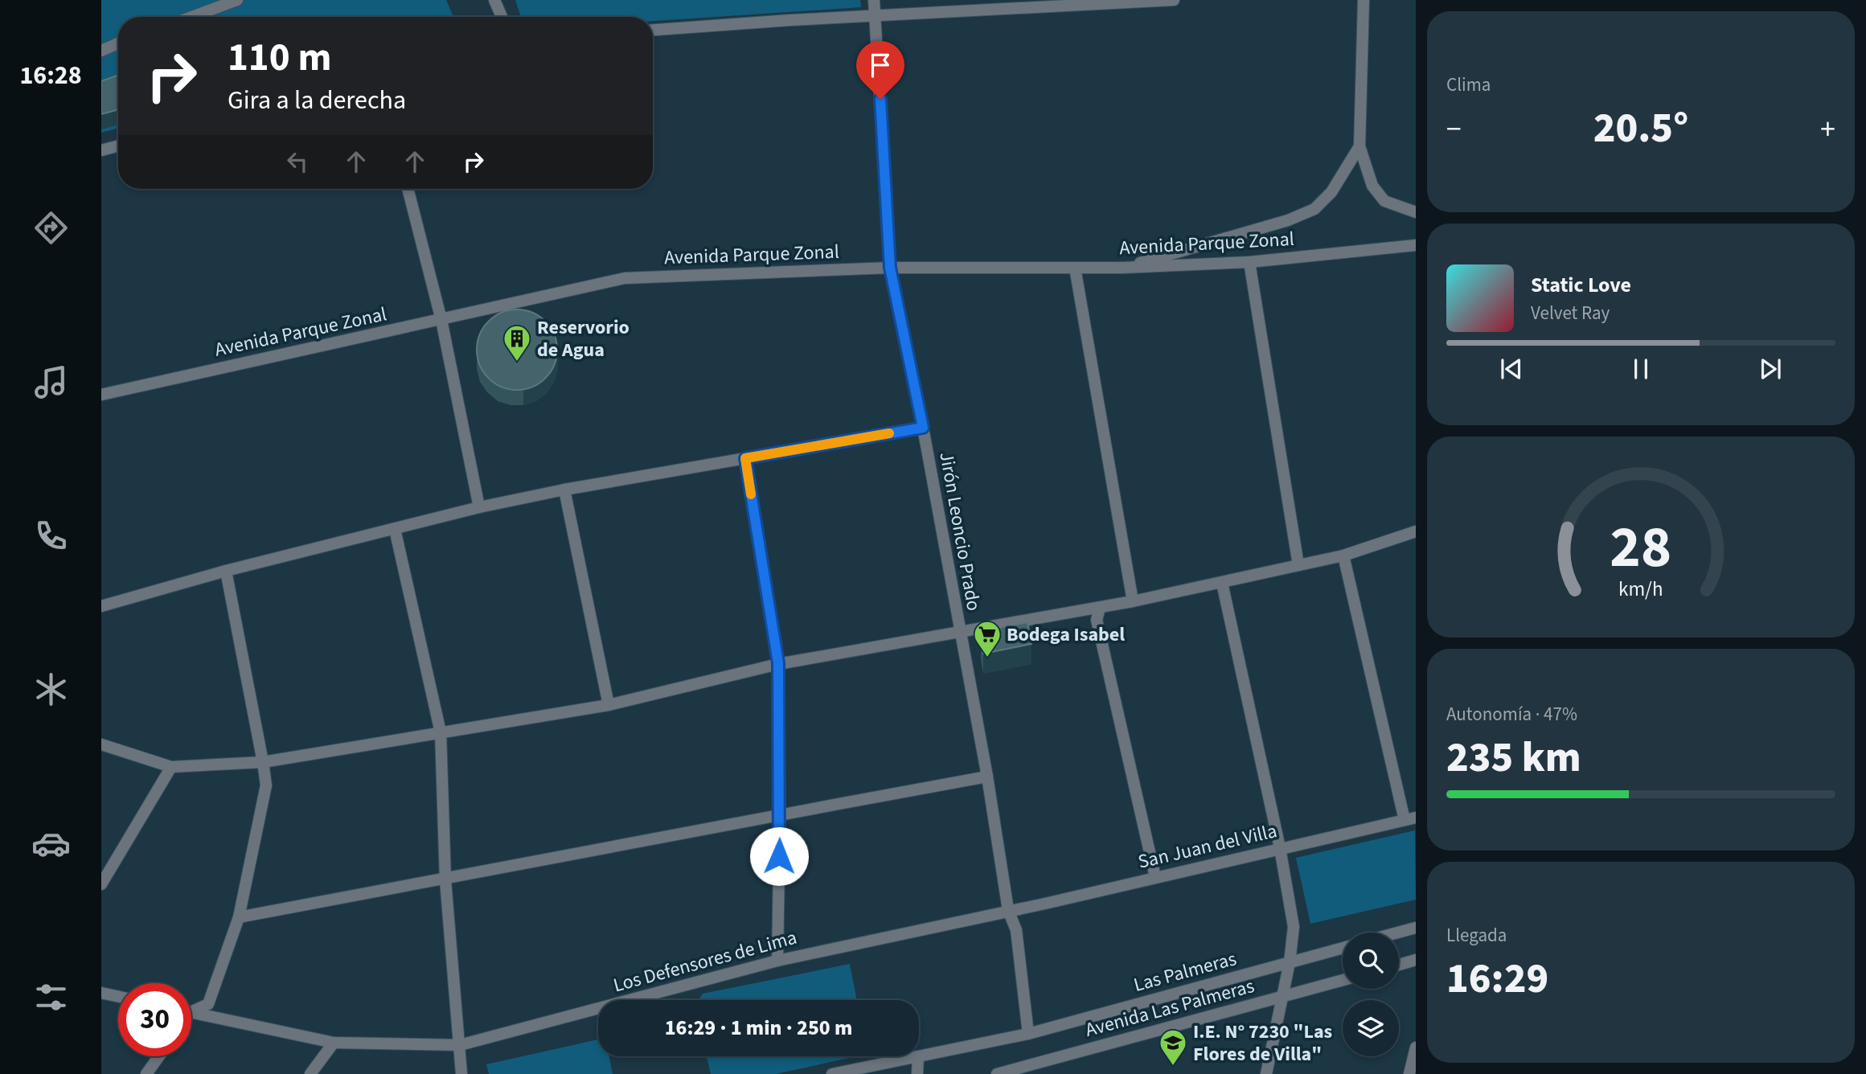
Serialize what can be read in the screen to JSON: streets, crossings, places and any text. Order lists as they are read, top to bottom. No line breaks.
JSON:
{"streets":{"street":["Avenida Parque Zonal","Jirón Leoncio Prado","San Juan del Villa","Los Defensores de Lima","Las Palmeras","Avenida Las Palmeras"]},"crossings":[["Avenida Parque Zonal","Jirón Leoncio Prado"],["Jirón Leoncio Prado","San Juan del Villa"],["Jirón Leoncio Prado","Los Defensores de Lima"],["Jirón Leoncio Prado","Las Palmeras"],["San Juan del Villa","Los Defensores de Lima"]],"places":{"building":["Reservorio de Agua"],"supermarket":["Bodega Isabel"],"school or university":["I.E. N° 7230 \"Las Flores de Villa\""]},"page":{"tabs":"16:28","tile":["Clima",["Autonomía · 47%","235 km"],["Llegada","16:29"]],"turn":["110 m","Gira a la derecha"],"heat":["−","20.5°","+"],"song":["Static Love","Velvet Ray"],"limit":"30","trip":"16:29 · 1 min · 250 m","gauge":["28","km/h"]}}
